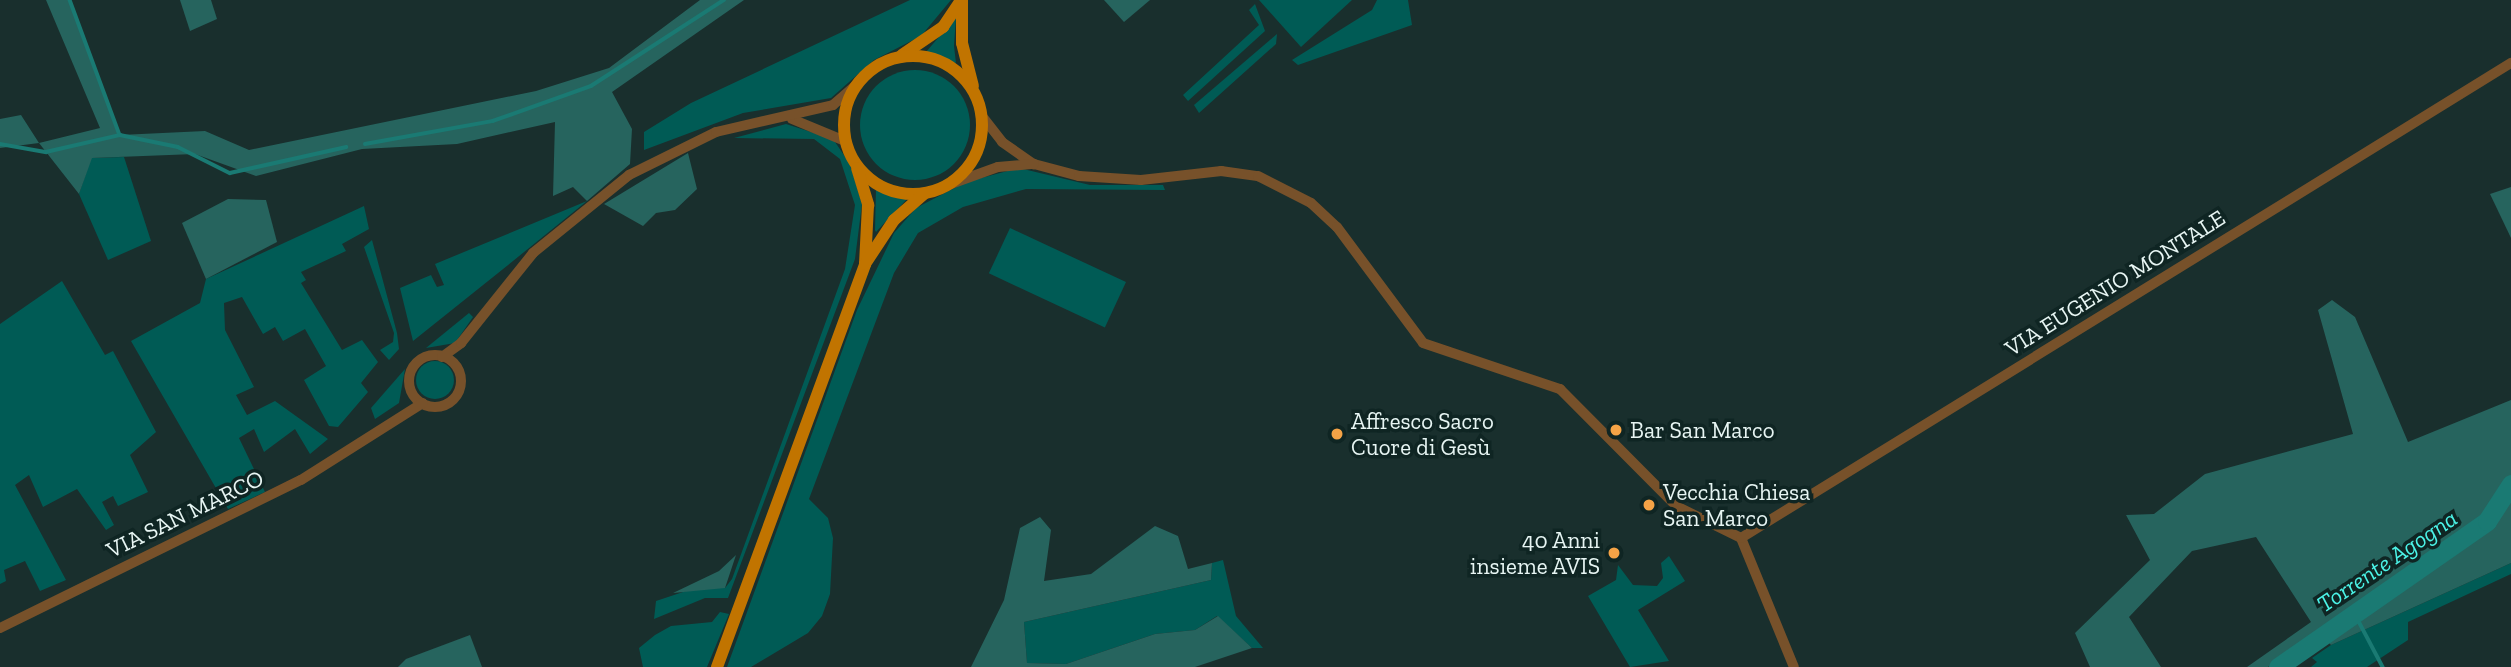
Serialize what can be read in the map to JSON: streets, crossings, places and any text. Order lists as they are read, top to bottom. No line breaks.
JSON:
{"streets":{"street":["VIA EUGENIO MONTALE","VIA SAN MARCO"]},"water":["Torrente Agogna"],"places":["Bar San Marco","Affresco Sacro Cuore di Gesù","Vecchia Chiesa San Marco","40 Anni insieme AVIS"]}
